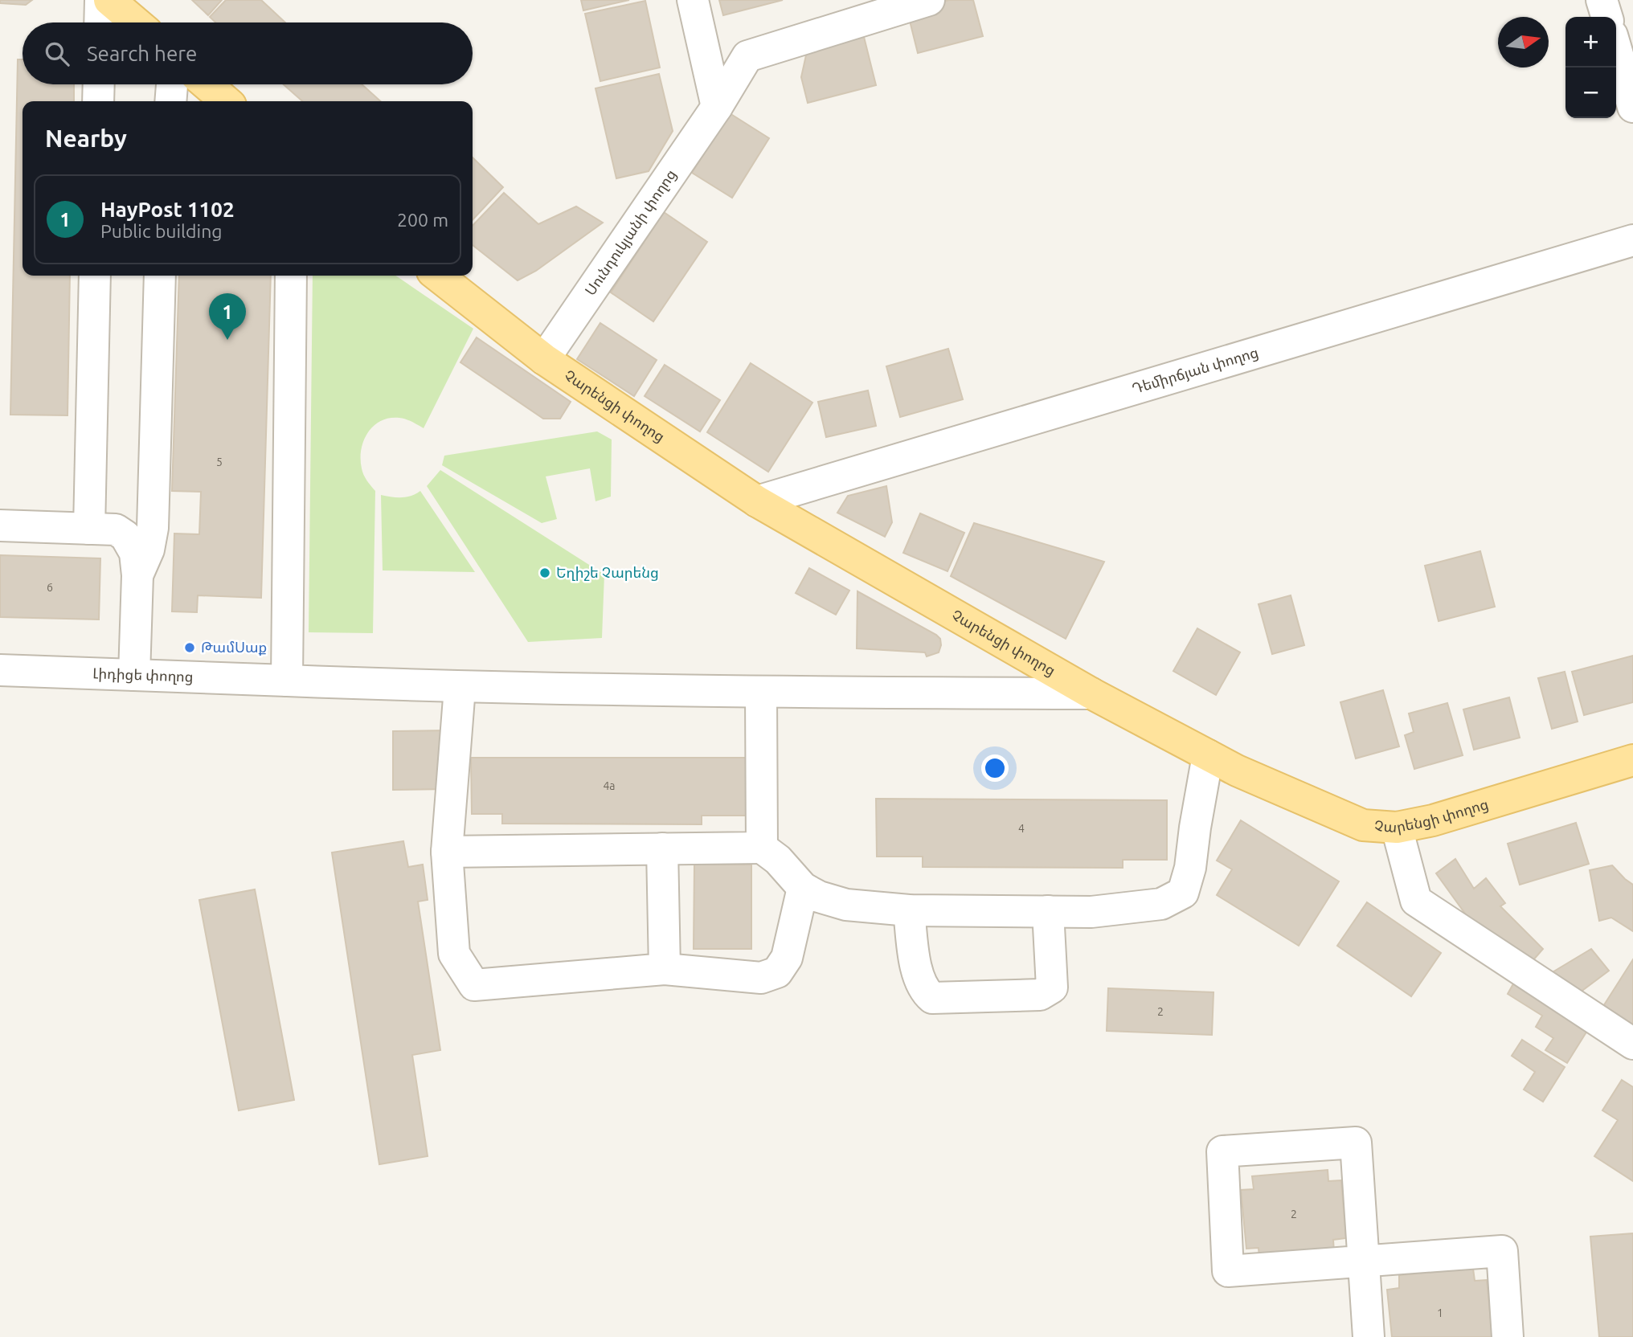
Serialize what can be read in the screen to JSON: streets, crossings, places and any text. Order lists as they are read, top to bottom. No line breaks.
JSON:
{"streets":{"main road":["Չարենցի փողոց"],"street":["Սունդուկյանի փողոց","Դեմիրճյան փողոց","Լիդիցե փողոց"]},"crossings":[["Սունդուկյանի փողոց","Չարենցի փողոց"],["Դեմիրճյան փողոց","Չարենցի փողոց"],["Չարենցի փողոց","Լիդիցե փողոց"]],"places":["Եղիշե Չարենց","ԹամՍաք"],"house_numbers":["5","6","4a","4","2","2","1"],"north":"right","page":{"map_buttons":["+","−"],"search":"Search here","heading":"Nearby","list":[{"mark":"1","name":"HayPost 1102","note":"Public building","value":"200 m"}],"pins":"1"}}
